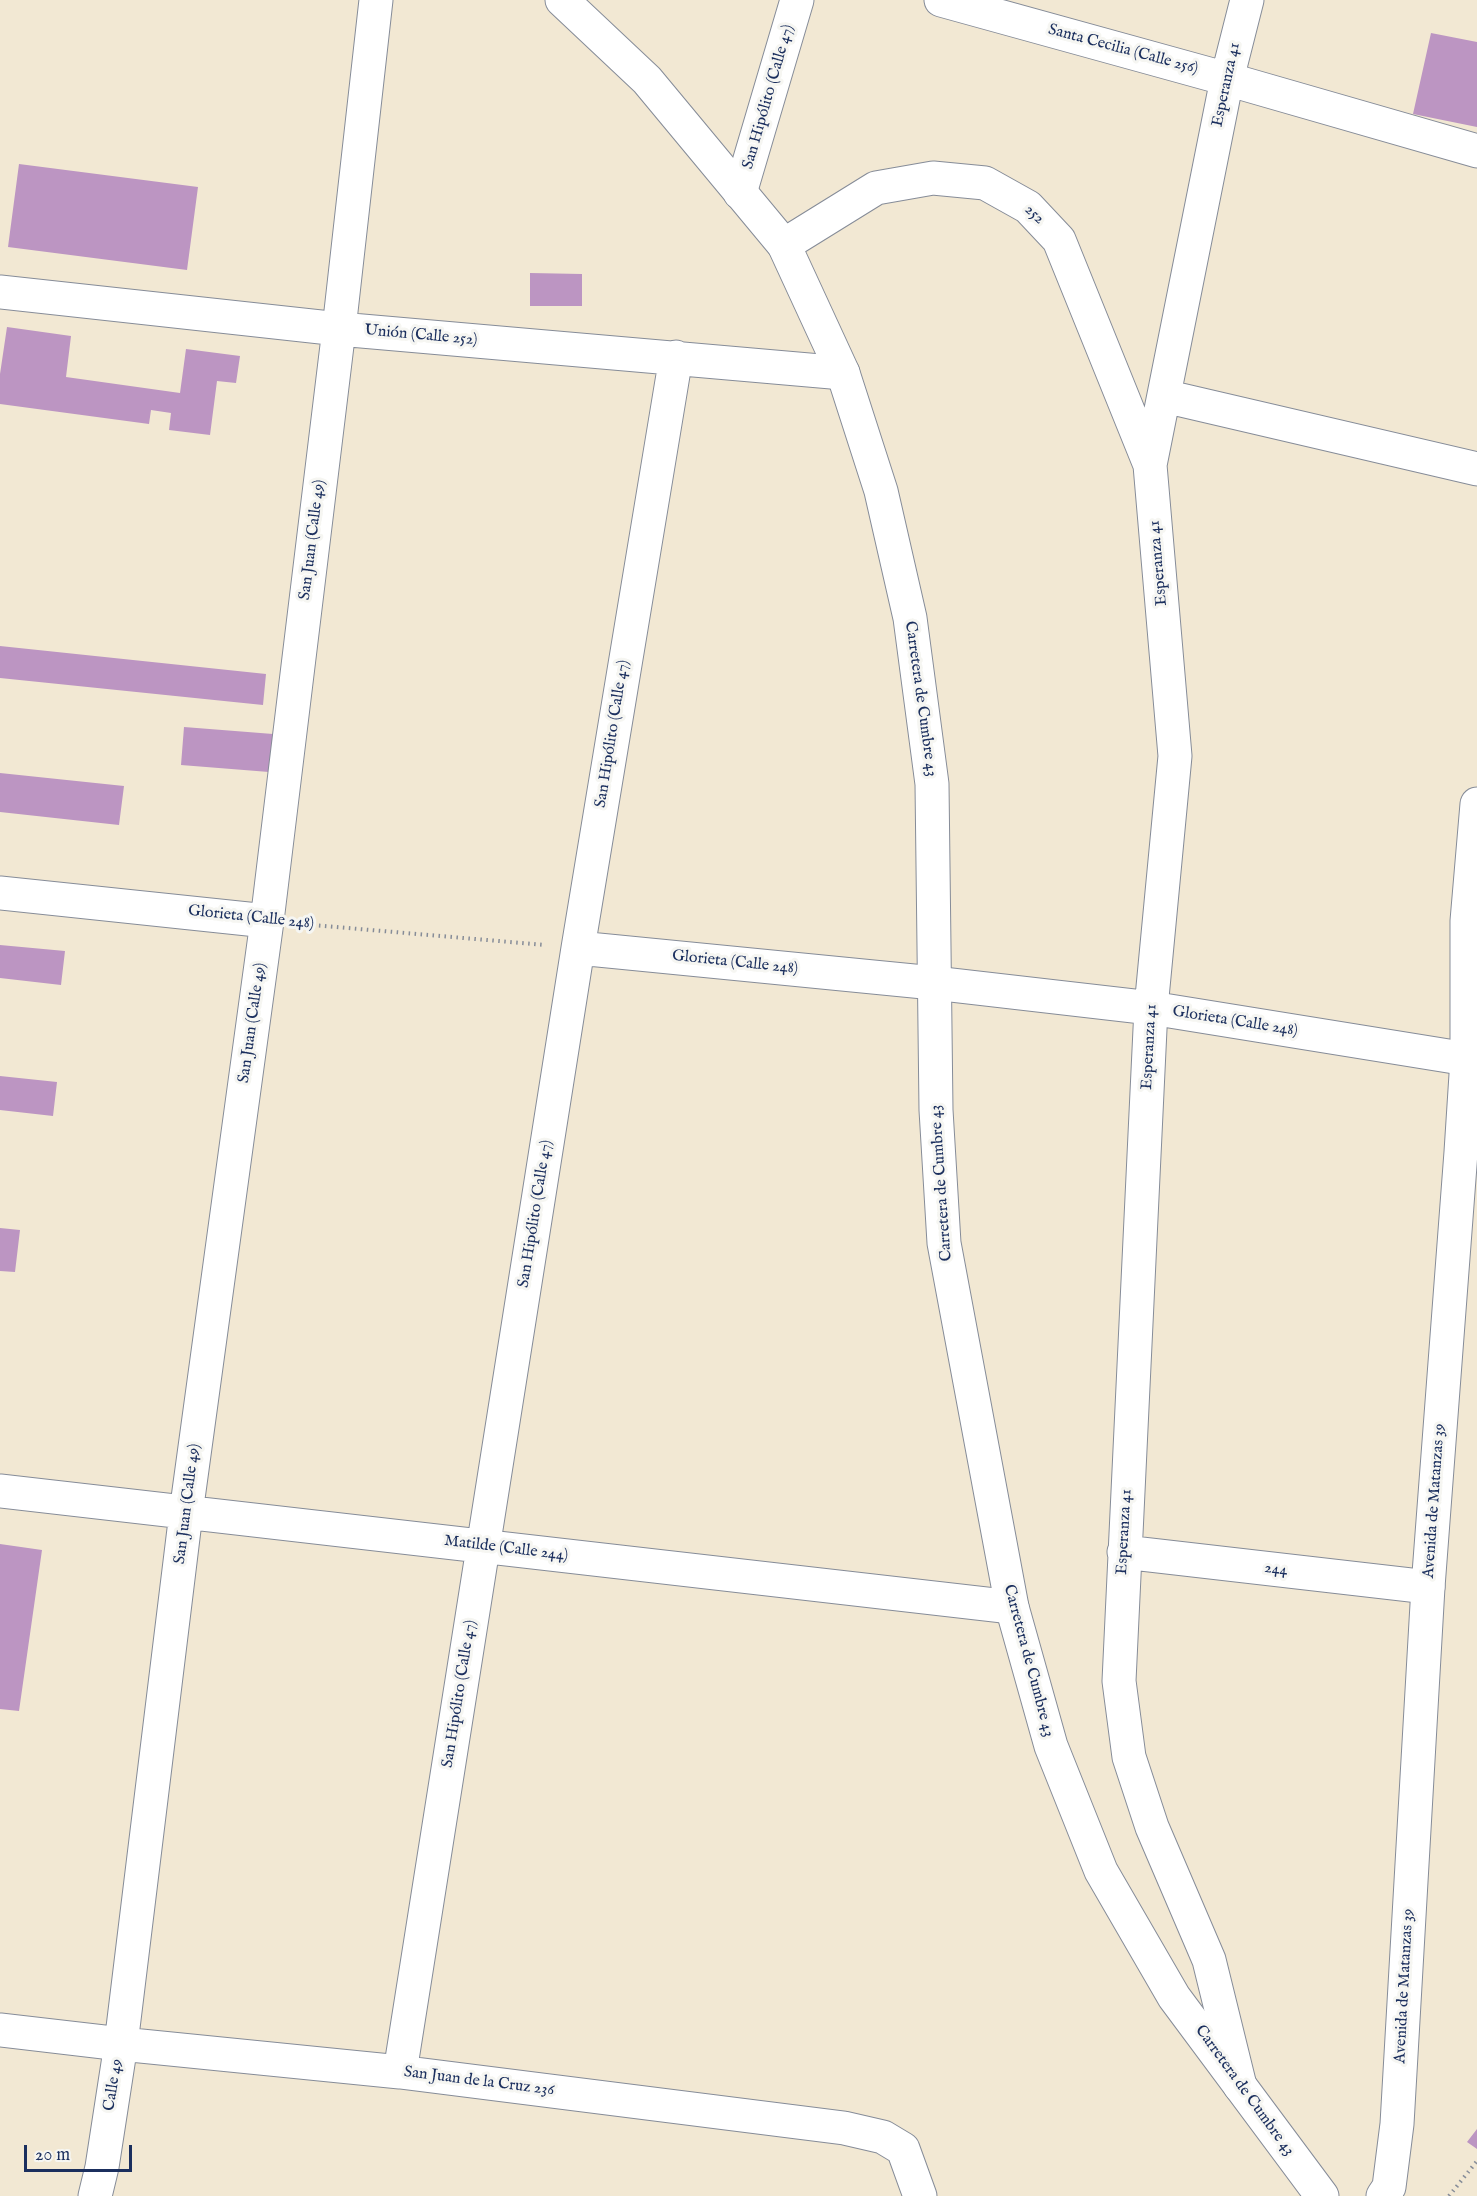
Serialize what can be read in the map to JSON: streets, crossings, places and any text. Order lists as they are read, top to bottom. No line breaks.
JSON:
{"streets":{"street":["Santa Cecilia (Calle 256)","Esperanza 41","San Hipólito (Calle 47)","252","Unión (Calle 252)","San Juan (Calle 49)","Carretera de Cumbre 43","Glorieta (Calle 248)","Avenida de Matanzas 39","Matilde (Calle 244)","244","San Juan de la Cruz 236","Calle 49"]},"crossings":[["Santa Cecilia (Calle 256)","Esperanza 41"],["Esperanza 41","252"],["Esperanza 41","Carretera de Cumbre 43"],["Esperanza 41","Glorieta (Calle 248)"],["Esperanza 41","244"],["San Hipólito (Calle 47)","Unión (Calle 252)"],["San Hipólito (Calle 47)","Carretera de Cumbre 43"],["San Hipólito (Calle 47)","Glorieta (Calle 248)"],["San Hipólito (Calle 47)","Matilde (Calle 244)"],["San Hipólito (Calle 47)","San Juan de la Cruz 236"],["252","Carretera de Cumbre 43"],["Unión (Calle 252)","San Juan (Calle 49)"],["Unión (Calle 252)","Carretera de Cumbre 43"],["San Juan (Calle 49)","Glorieta (Calle 248)"],["San Juan (Calle 49)","Matilde (Calle 244)"],["San Juan (Calle 49)","San Juan de la Cruz 236"],["San Juan (Calle 49)","Calle 49"],["Carretera de Cumbre 43","Glorieta (Calle 248)"],["Carretera de Cumbre 43","Matilde (Calle 244)"],["Glorieta (Calle 248)","Avenida de Matanzas 39"],["Avenida de Matanzas 39","244"],["San Juan de la Cruz 236","Calle 49"]],"scale_bar":"20 m"}
